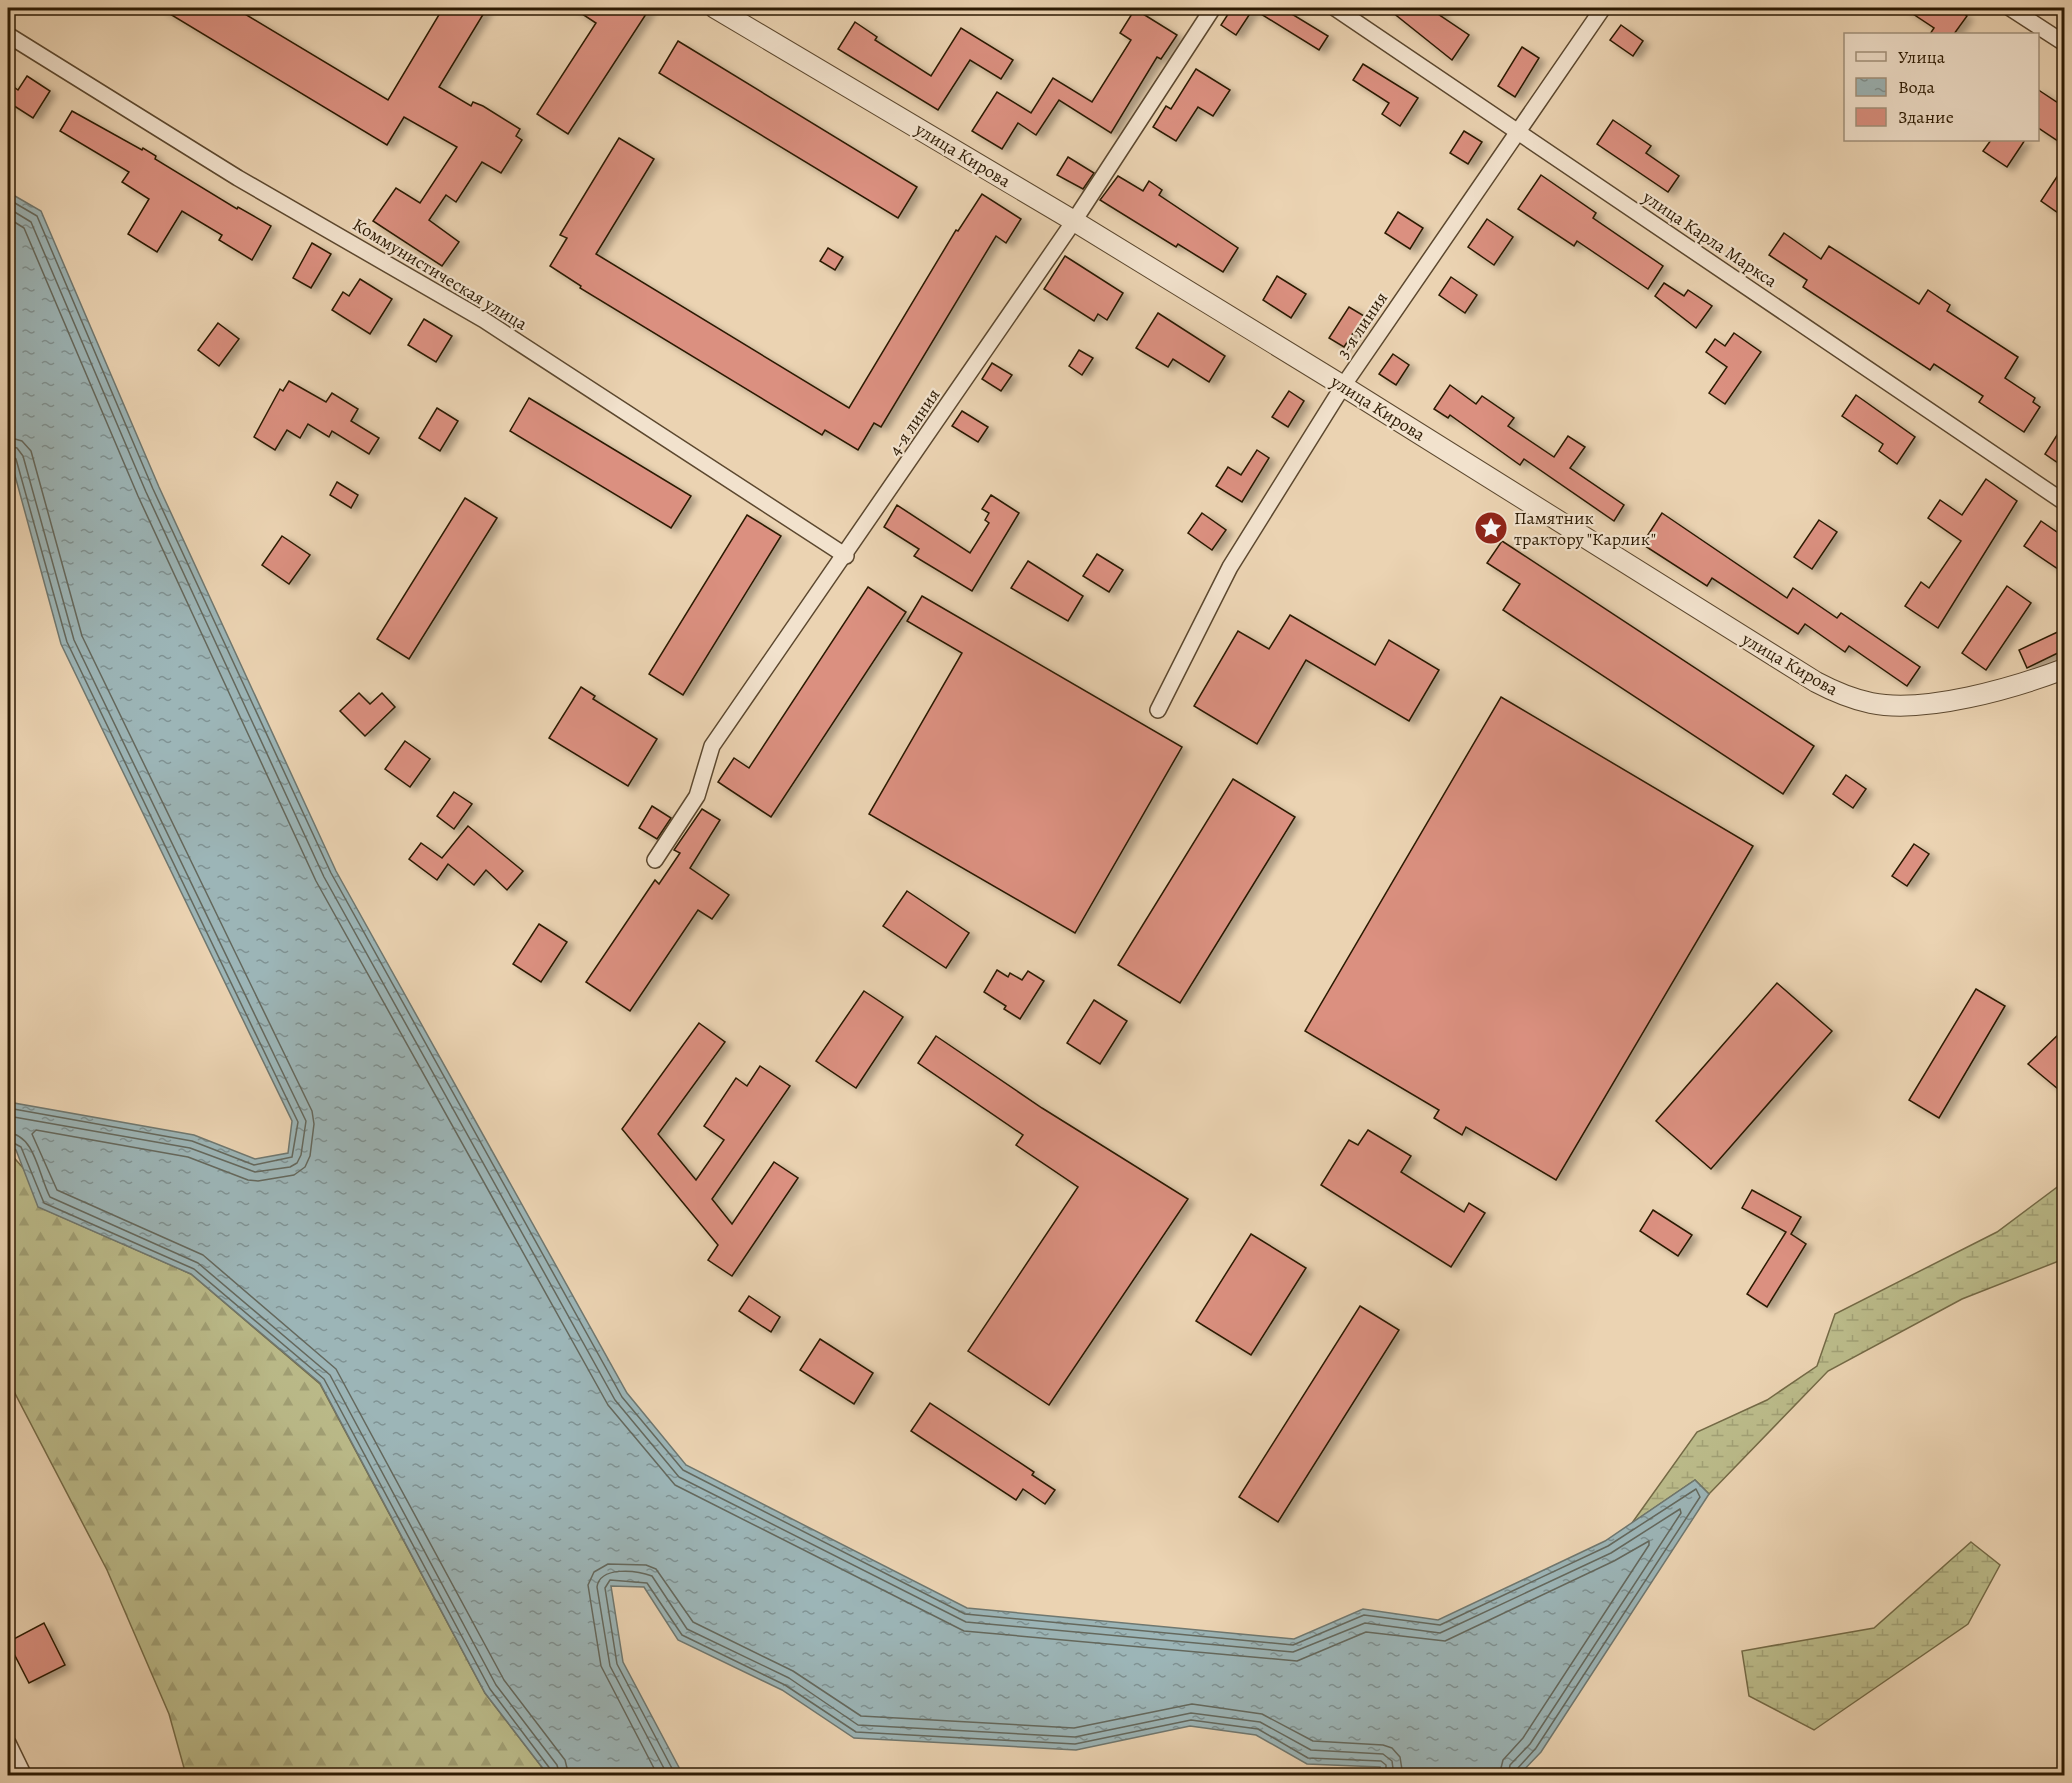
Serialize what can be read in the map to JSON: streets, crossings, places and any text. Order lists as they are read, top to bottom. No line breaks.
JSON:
{"streets":{"street":["улица Кирова","улица Карла Маркса","Коммунистическая улица","3-я линия","4-я линия"]},"crossings":[["улица Кирова","3-я линия"],["улица Кирова","4-я линия"],["улица Карла Маркса","3-я линия"],["Коммунистическая улица","4-я линия"]],"places":{"place":["Памятник трактору \"Карлик\""]},"legend":["Улица","Вода","Здание"]}
